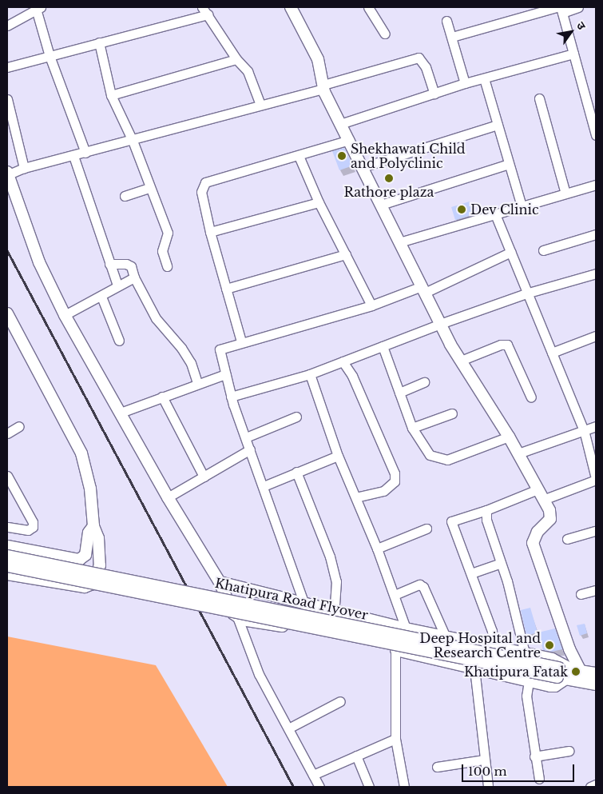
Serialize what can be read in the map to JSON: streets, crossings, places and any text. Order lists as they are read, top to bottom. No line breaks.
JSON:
{"streets":{"main road":["Khatipura Road Flyover"]},"places":["Shekhawati Child and Polyclinic","Rathore plaza","Dev Clinic","Deep Hospital and Research Centre","Khatipura Fatak"],"scale_bar":"100 m","north":"top right"}
